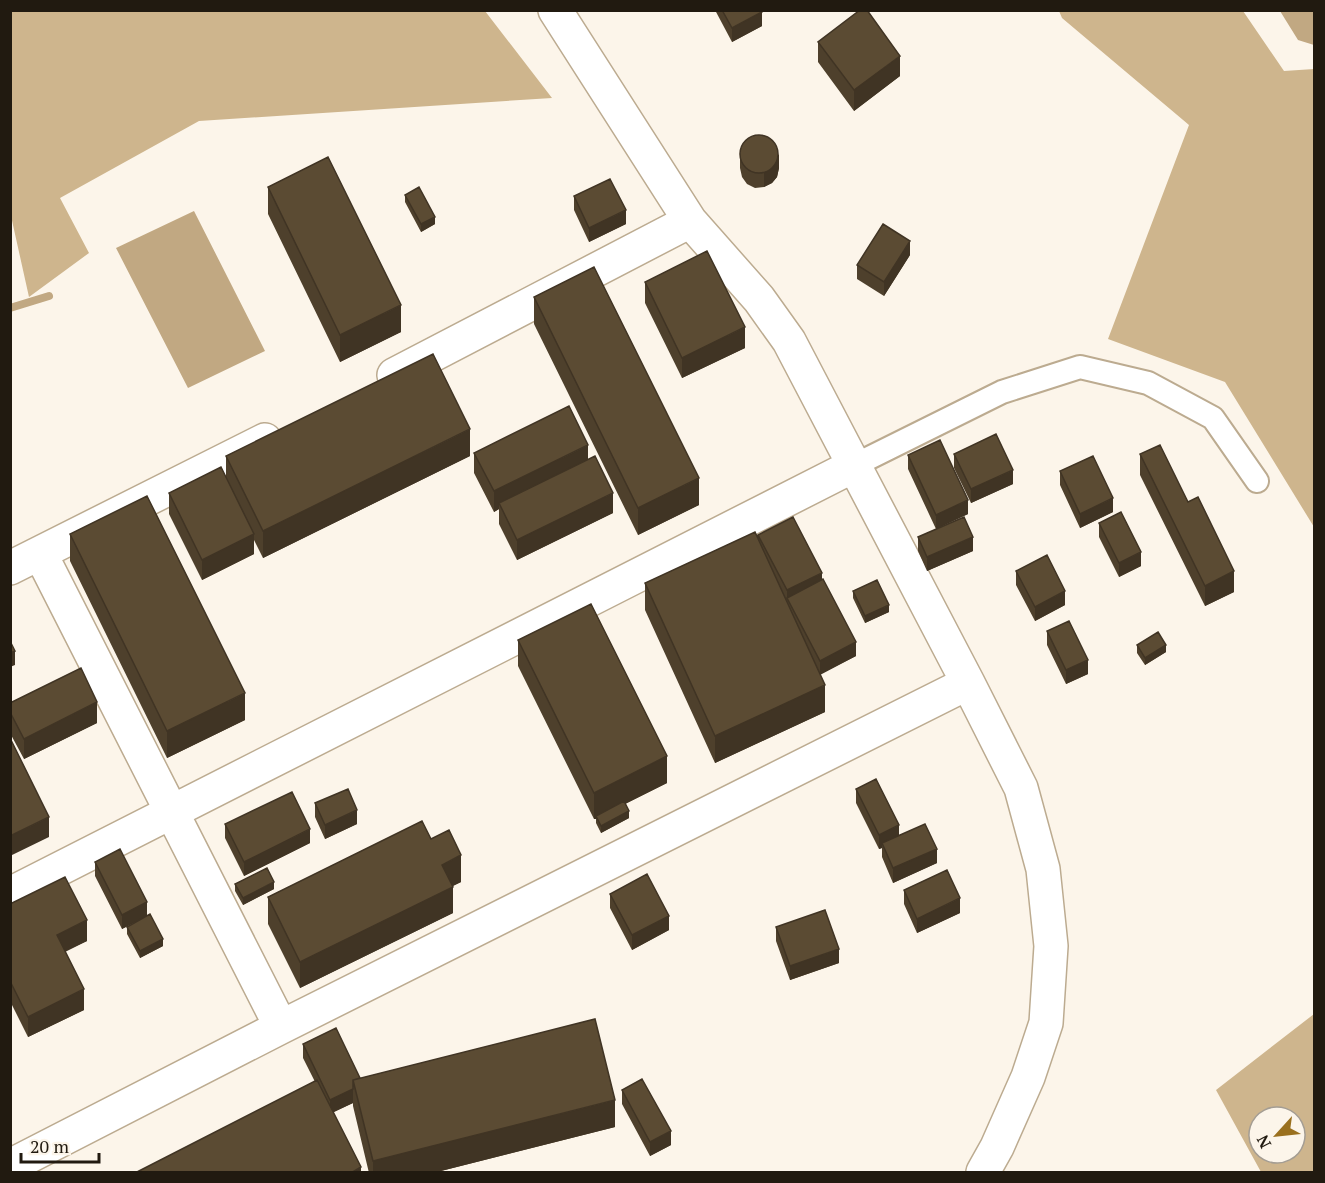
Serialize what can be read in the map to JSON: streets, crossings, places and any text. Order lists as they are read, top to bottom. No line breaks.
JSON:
{"scale_bar":"20 m","north":"bottom left"}
